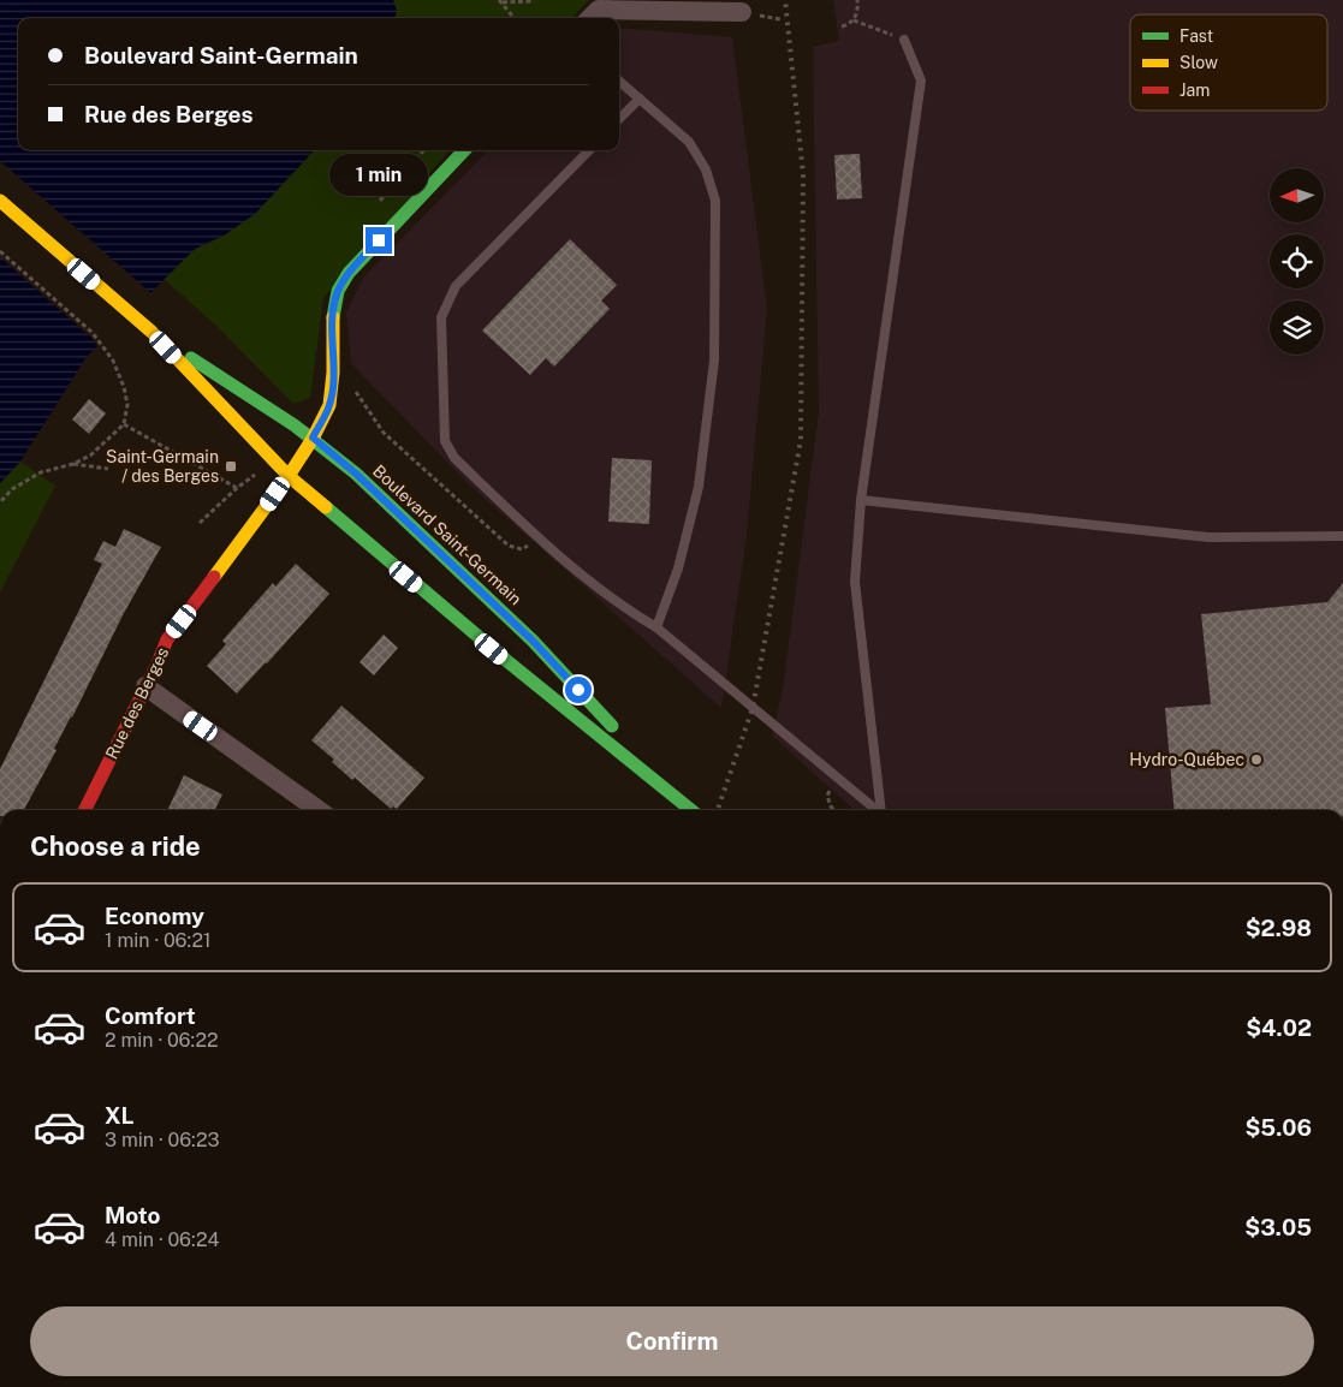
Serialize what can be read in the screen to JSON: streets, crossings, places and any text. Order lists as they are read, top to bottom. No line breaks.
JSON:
{"streets":{"main road":["Boulevard Saint-Germain","Rue des Berges"]},"crossings":[["Boulevard Saint-Germain","Rue des Berges"]],"places":{"transit":["Saint-Germain / des Berges"],"other":["Hydro-Québec"]},"legend":["Fast","Slow","Jam"],"north":"left","page":{"banner":["Boulevard Saint-Germain","Rue des Berges"],"bubble":"1 min","heading":"Choose a ride","list":[{"name":"Economy","note":"1 min · 06:21","value":"$2.98"},{"name":"Comfort","note":"2 min · 06:22","value":"$4.02"},{"name":"XL","note":"3 min · 06:23","value":"$5.06"},{"name":"Moto","note":"4 min · 06:24","value":"$3.05"}],"buttons":"Confirm"}}
